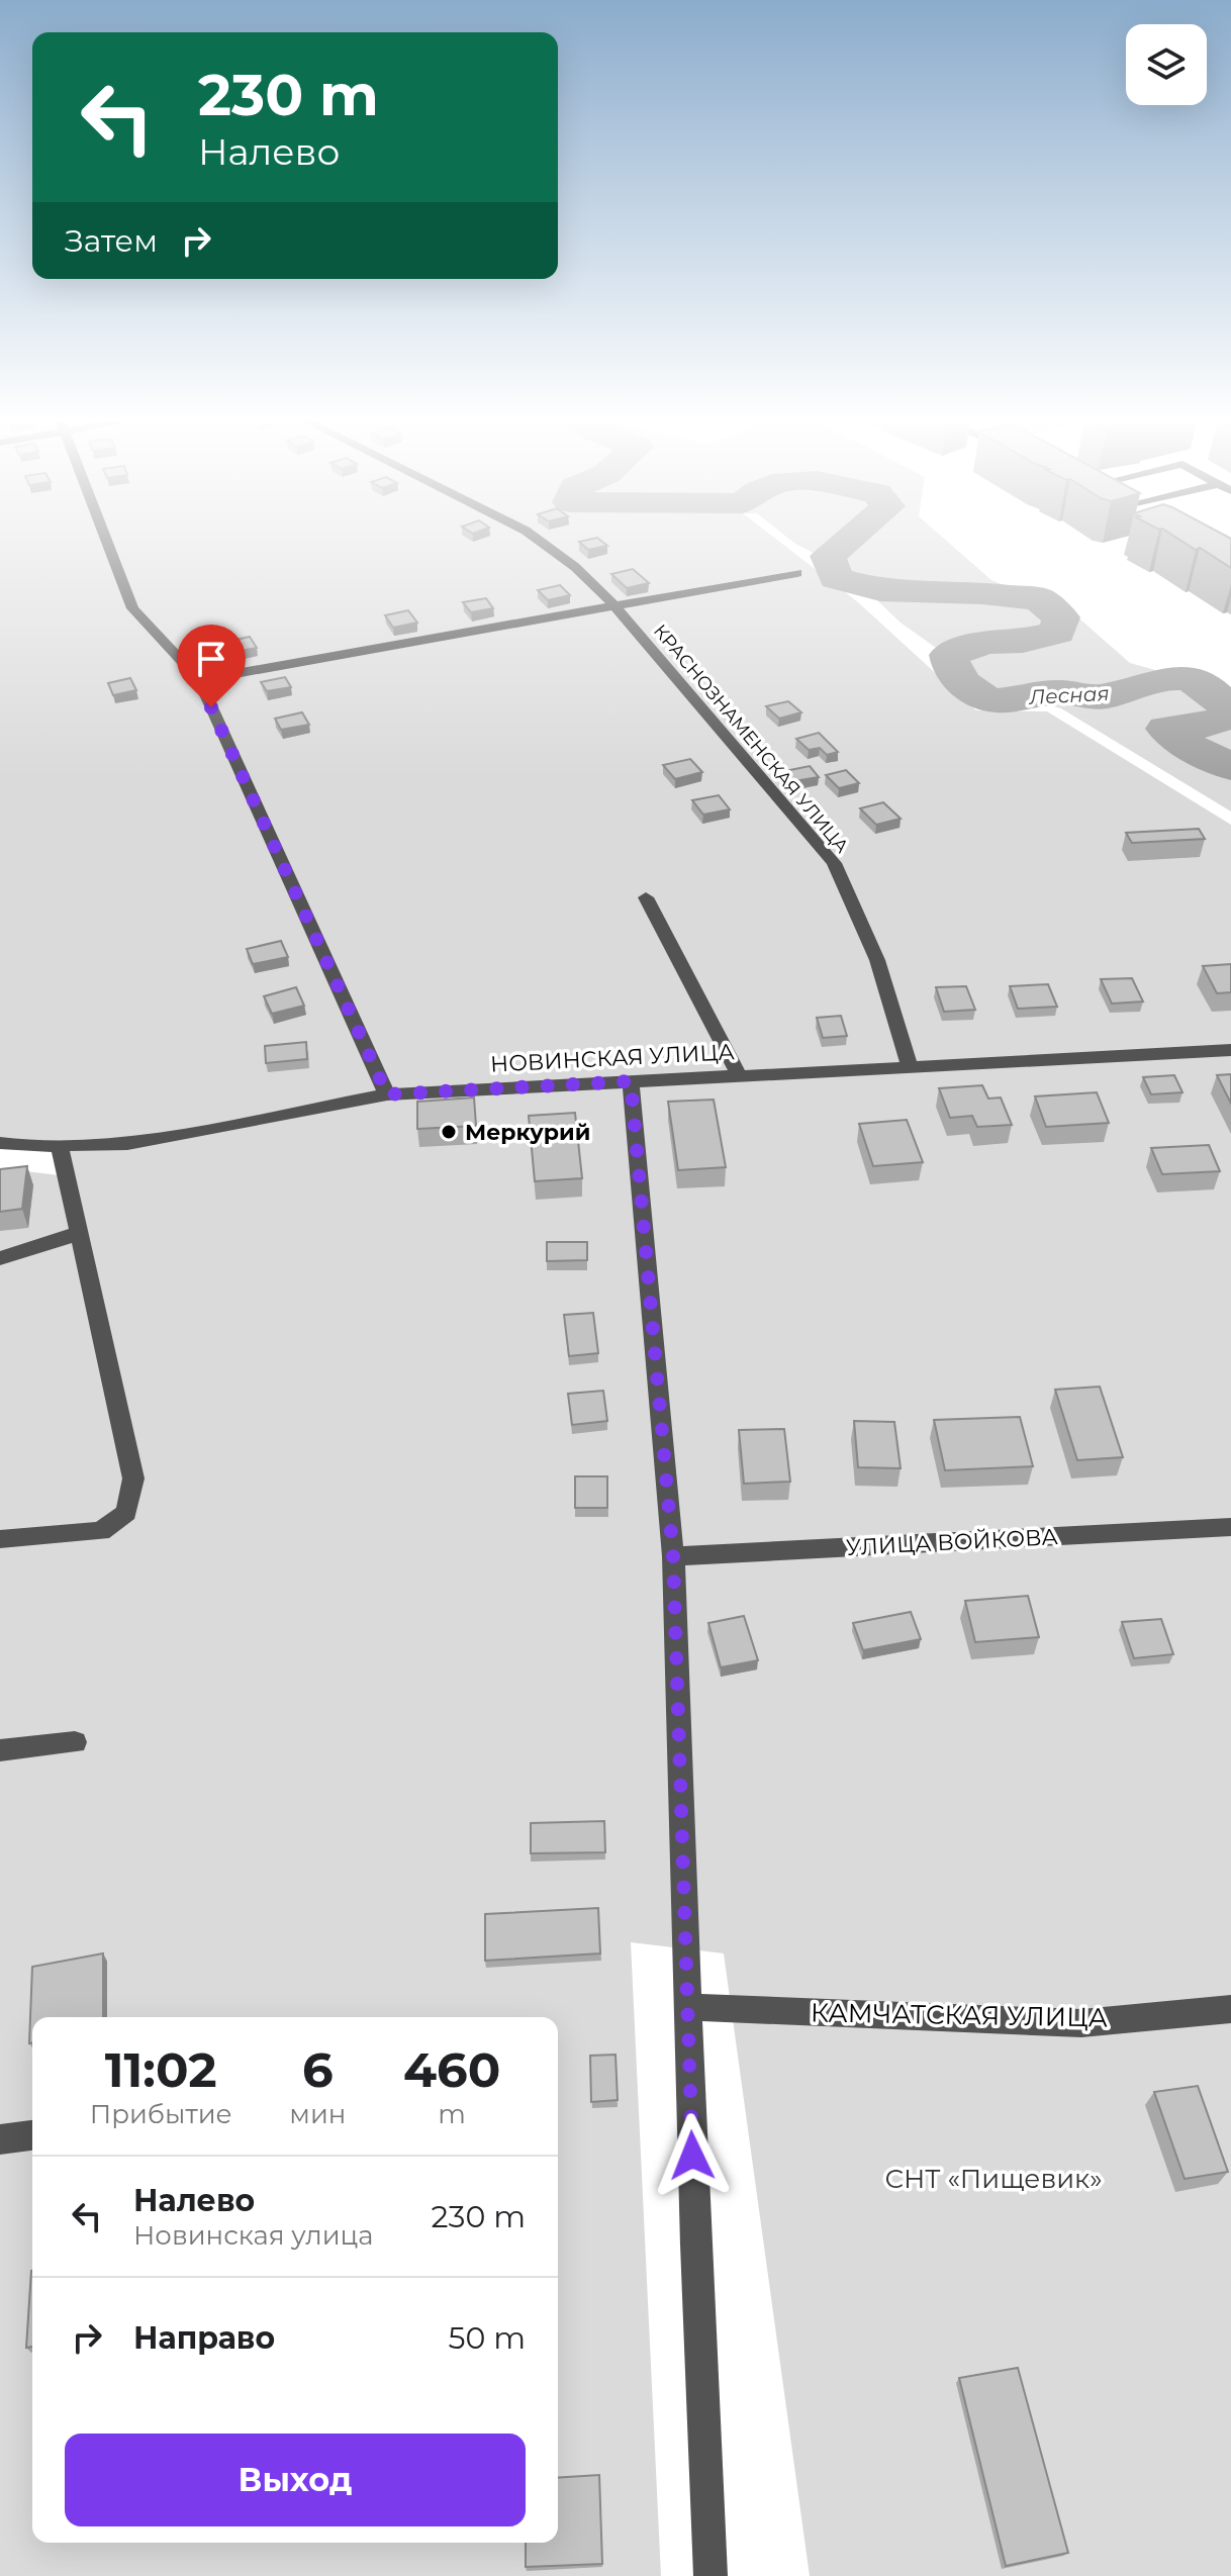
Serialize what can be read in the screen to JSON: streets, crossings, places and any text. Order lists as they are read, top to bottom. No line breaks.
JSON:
{"streets":{"street":["КРАСНОЗНАМЕНСКАЯ УЛИЦА","НОВИНСКАЯ УЛИЦА","УЛИЦА ВОЙКОВА","КАМЧАТСКАЯ УЛИЦА"]},"crossings":[["КРАСНОЗНАМЕНСКАЯ УЛИЦА","НОВИНСКАЯ УЛИЦА"]],"water":["Лесная"],"parks":["СНТ «Пищевик»"],"places":["Меркурий"],"page":{"turn":["230 m","Налево"],"then":"Затем","eta":["11:02","Прибытие","6","мин","460","m"],"list":[{"name":"Налево","note":"Новинская улица","value":"230 m"},{"name":"Направо","value":"50 m"}],"buttons":"Выход"}}
